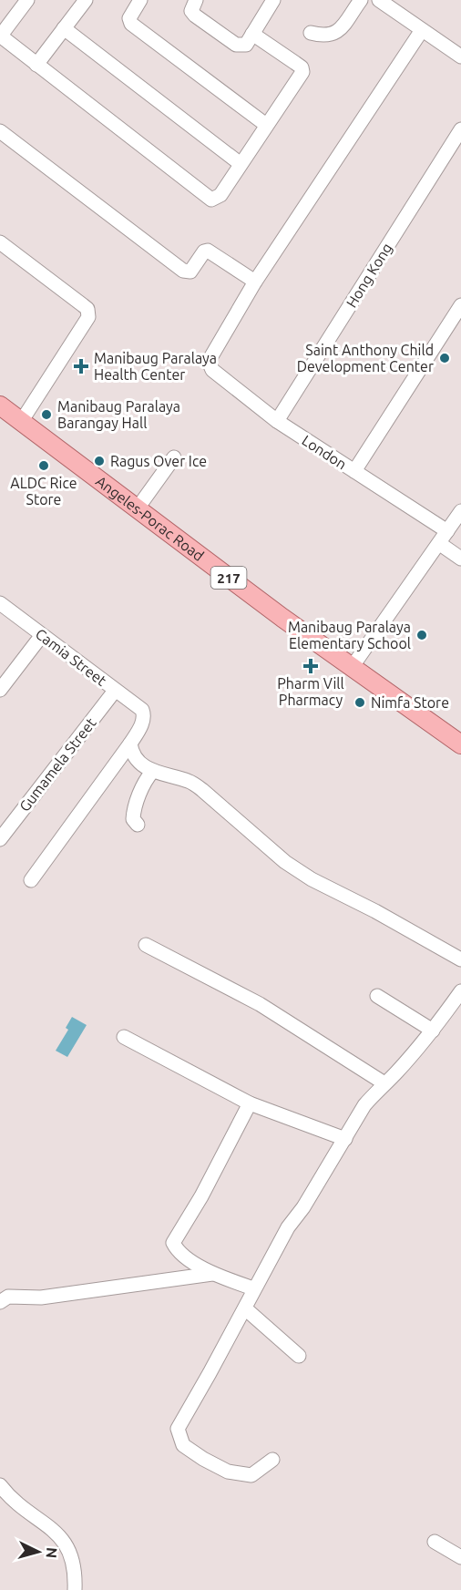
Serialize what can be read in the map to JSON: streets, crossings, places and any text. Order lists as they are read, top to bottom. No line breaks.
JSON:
{"streets":{"main road":["Angeles-Porac Road","217"],"street":["Hong Kong","London","Camia Street","Gumamela Street"]},"crossings":[["Hong Kong","London"],["Camia Street","Gumamela Street"]],"places":{"other":["Saint Anthony Child Development Center","Manibaug Paralaya Barangay Hall","Ragus Over Ice","ALDC Rice Store","Manibaug Paralaya Elementary School","Nimfa Store"],"health":["Manibaug Paralaya Health Center","Pharm Vill Pharmacy"]},"north":"right"}
